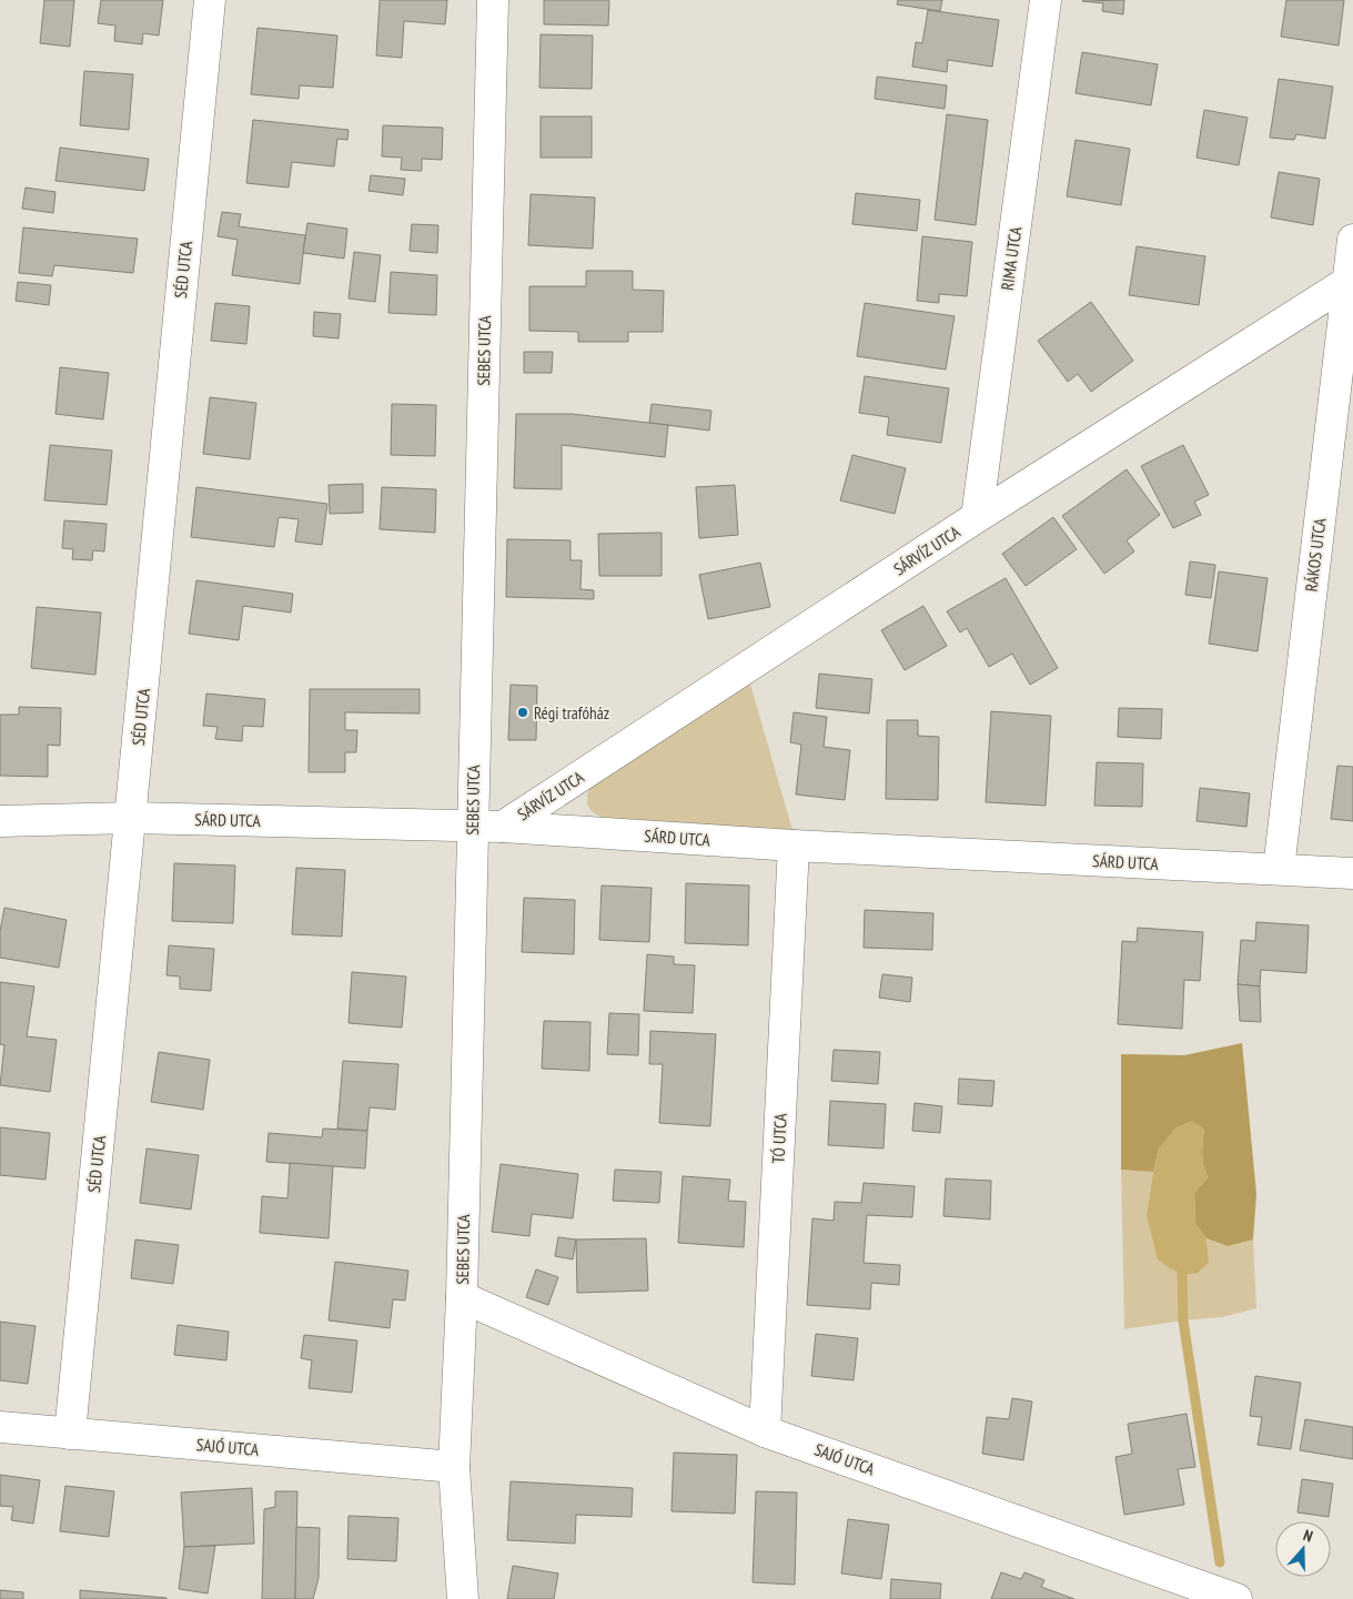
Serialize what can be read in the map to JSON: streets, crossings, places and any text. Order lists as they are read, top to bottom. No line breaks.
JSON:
{"streets":{"street":["RIMA UTCA","SÉD UTCA","SEBES UTCA","SÁRVÍZ UTCA","RÁKOS UTCA","SÁRD UTCA","TÓ UTCA","SAJÓ UTCA"]},"crossings":[["RIMA UTCA","SÁRVÍZ UTCA"],["SÉD UTCA","SÁRD UTCA"],["SÉD UTCA","SAJÓ UTCA"],["SEBES UTCA","SÁRD UTCA"],["SEBES UTCA","SAJÓ UTCA"],["SÁRVÍZ UTCA","RÁKOS UTCA"],["SÁRVÍZ UTCA","SÁRD UTCA"],["RÁKOS UTCA","SÁRD UTCA"],["SÁRD UTCA","TÓ UTCA"],["TÓ UTCA","SAJÓ UTCA"]],"places":["Régi trafóház"],"north":"top"}
